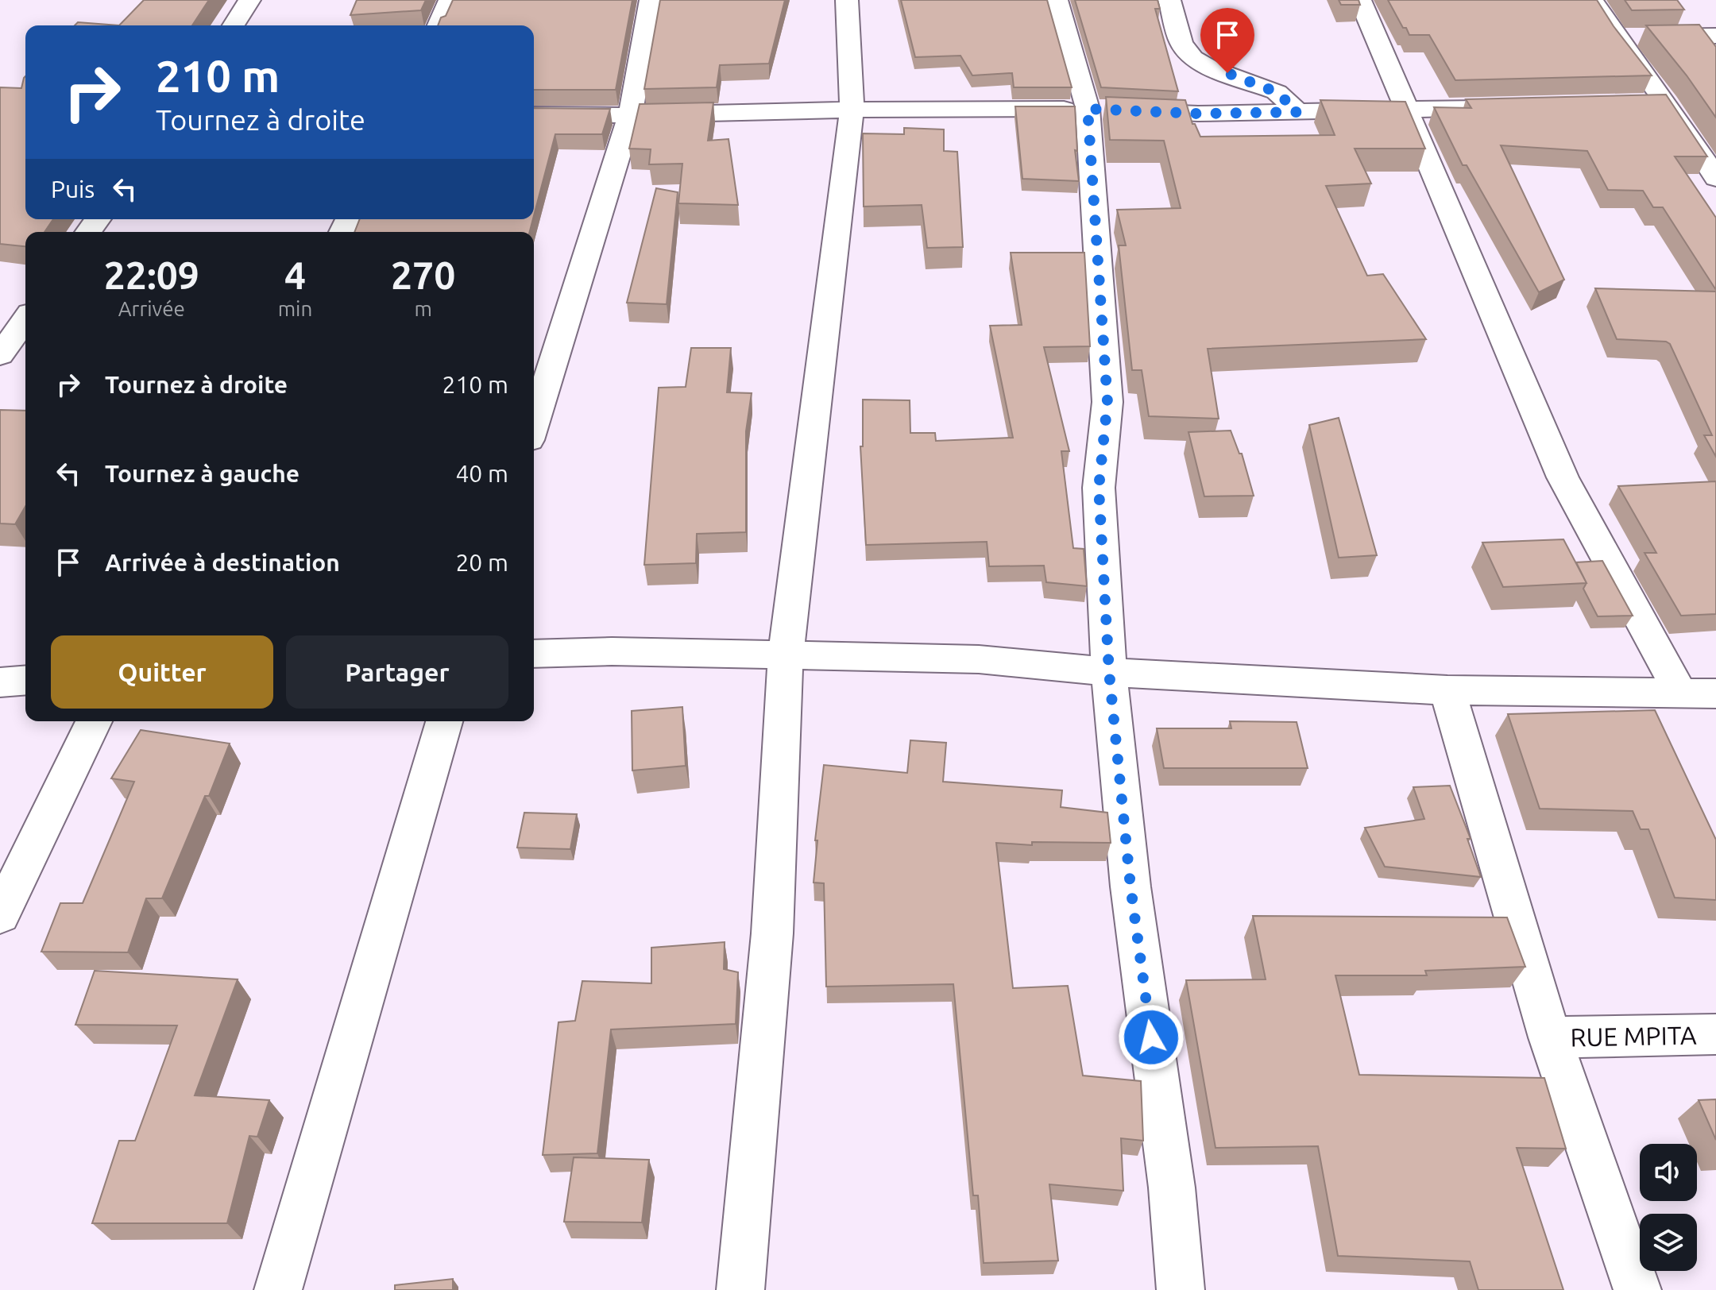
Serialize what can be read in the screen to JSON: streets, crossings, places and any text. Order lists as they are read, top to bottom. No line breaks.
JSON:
{"streets":{"street":["RUE MPITA"]},"page":{"turn":["210 m","Tournez à droite"],"then":"Puis","eta":["22:09","Arrivée","4","min","270","m"],"list":[{"name":"Tournez à droite","value":"210 m"},{"name":"Tournez à gauche","value":"40 m"},{"name":"Arrivée à destination","value":"20 m"}],"buttons":["Quitter","Partager"]}}
